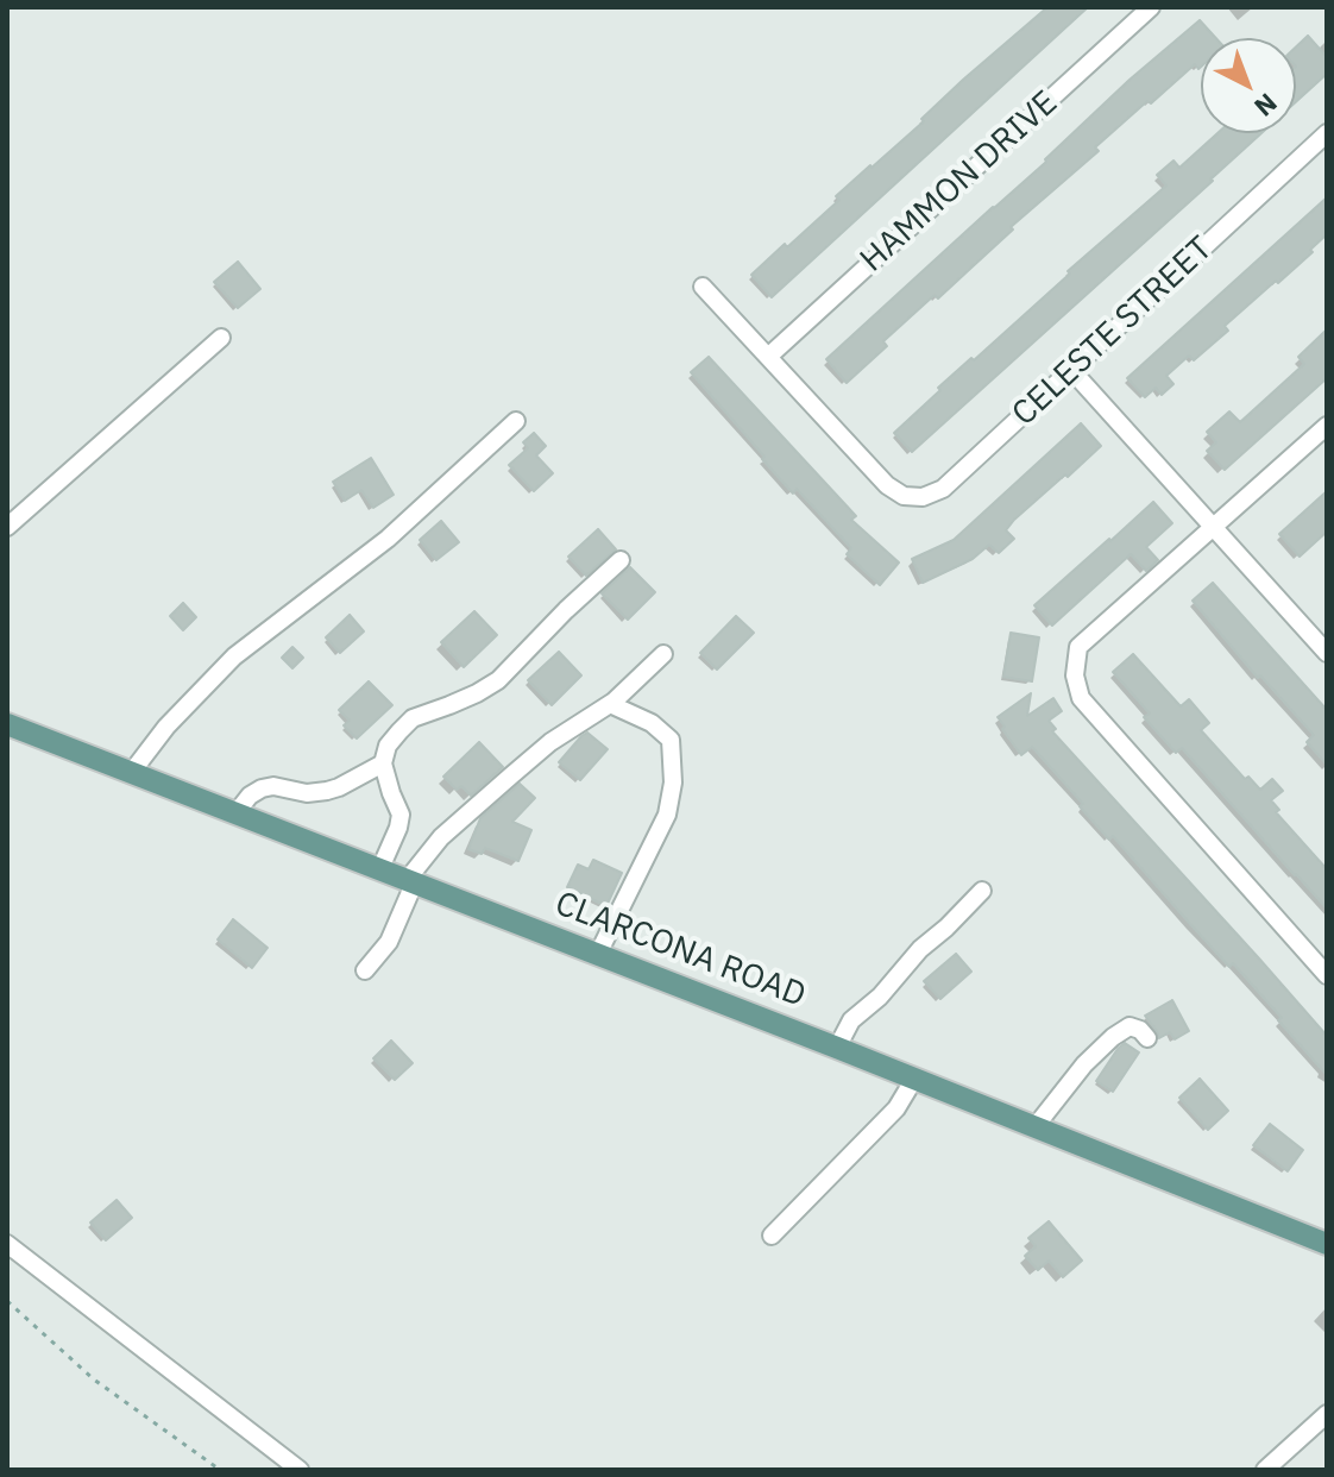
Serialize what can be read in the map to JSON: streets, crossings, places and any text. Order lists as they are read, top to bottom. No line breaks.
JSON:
{"streets":{"main road":["CLARCONA ROAD"],"street":["HAMMON DRIVE","CELESTE STREET"]},"crossings":[["HAMMON DRIVE","CELESTE STREET"]],"north":"bottom right"}
